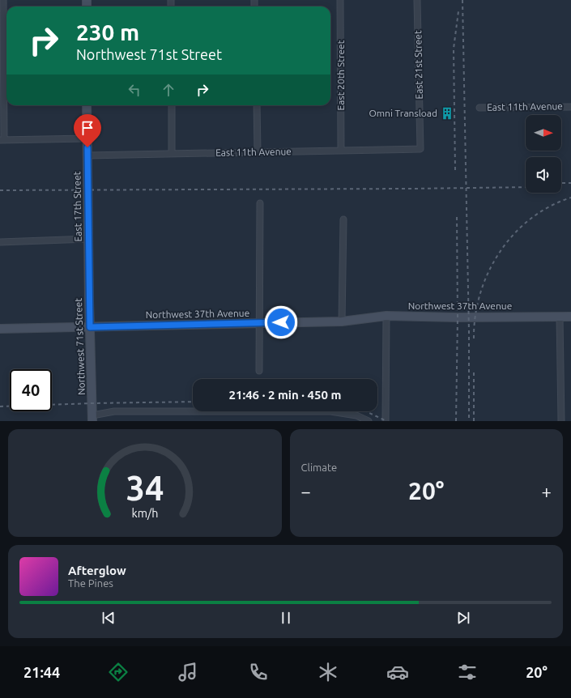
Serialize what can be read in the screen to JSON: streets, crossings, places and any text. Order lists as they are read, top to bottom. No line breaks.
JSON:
{"streets":{"street":["East 21st Street","East 20th Street","East 11th Avenue","East 17th Street","Northwest 37th Avenue","Northwest 71st Street"]},"crossings":[["East 21st Street","East 11th Avenue"],["East 20th Street","East 11th Avenue"],["East 11th Avenue","East 17th Street"],["East 17th Street","Northwest 71st Street"],["Northwest 37th Avenue","Northwest 71st Street"]],"places":{"building":["Omni Transload"]},"north":"right","page":{"turn":["230 m","Northwest 71st Street"],"limit":"40","trip":"21:46 · 2 min · 450 m","tile":"Climate","heat":["−","20°","+"],"song":["Afterglow","The Pines"],"tabs":["21:44","20°"],"gauge":["34","km/h"]}}
